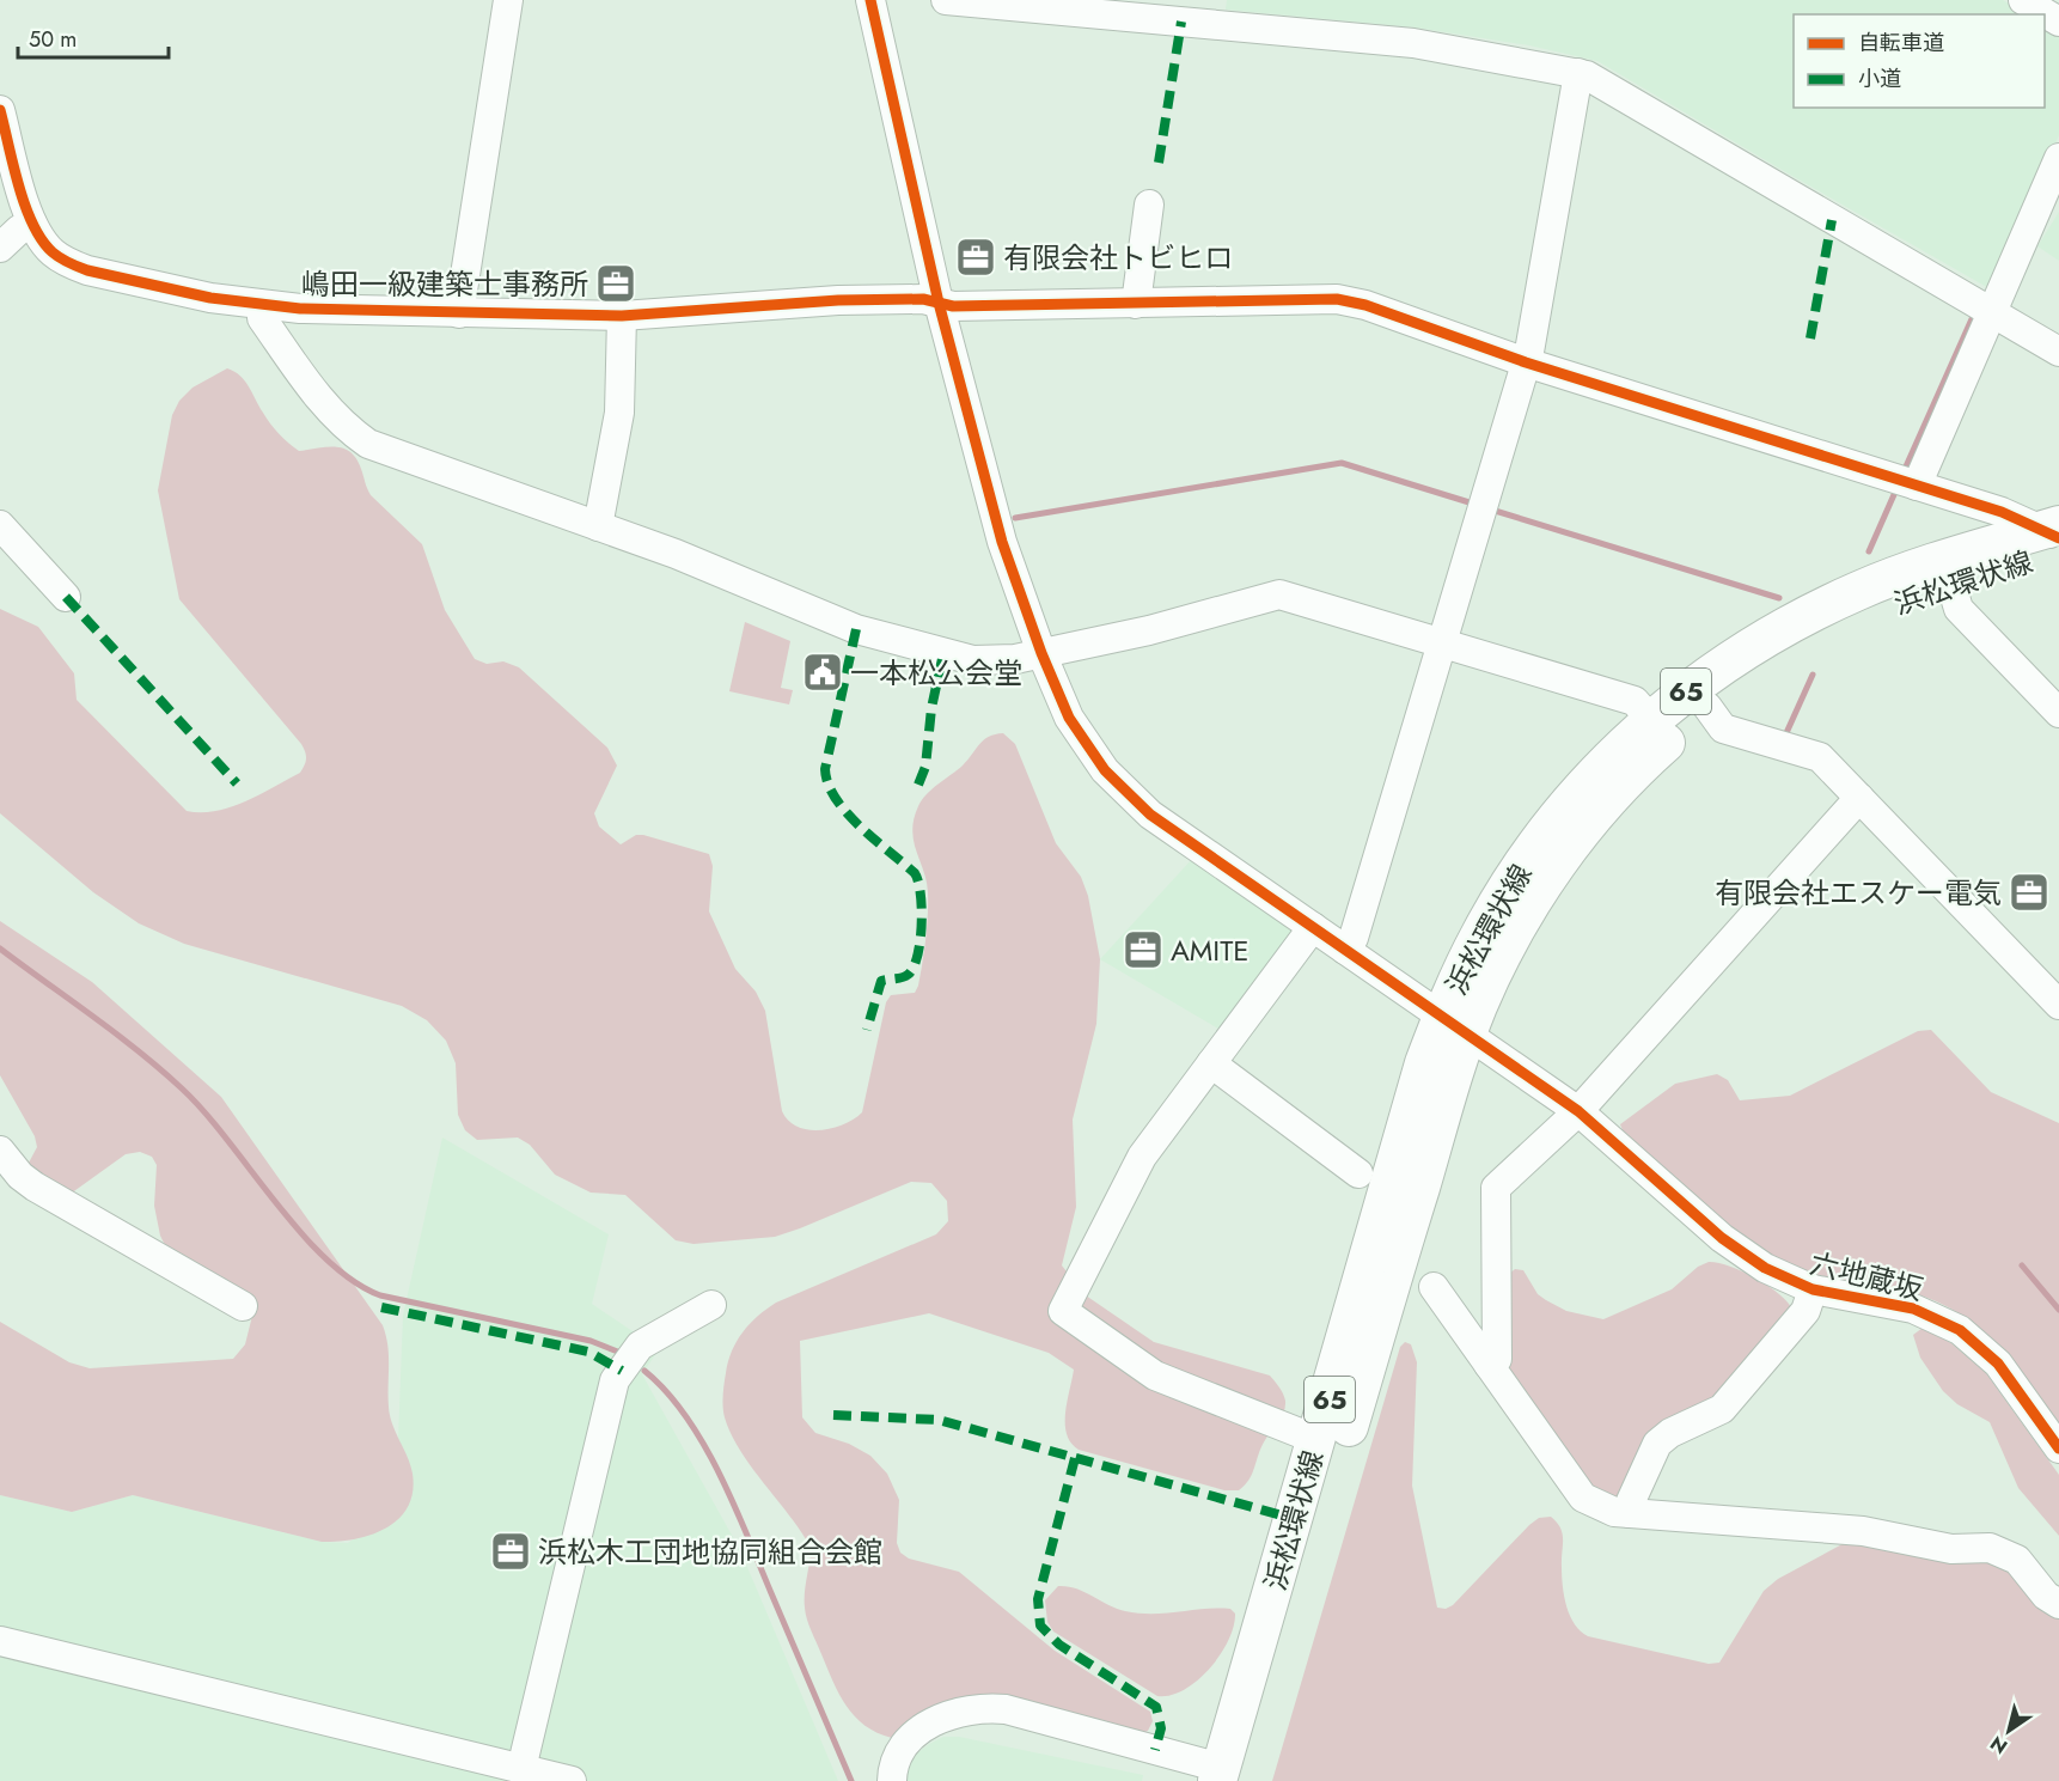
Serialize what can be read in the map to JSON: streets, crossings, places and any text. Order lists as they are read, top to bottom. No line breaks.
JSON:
{"streets":{"main road":["浜松環状線","65"],"street":["六地蔵坂"]},"crossings":[["浜松環状線","六地蔵坂"]],"places":{"office":["有限会社トビヒロ","嶋田一級建築士事務所","有限会社エスケー電気","AMITE","浜松木工団地協同組合会館"],"public building":["一本松公会堂"]},"legend":["自転車道","小道"],"scale_bar":"50 m","north":"bottom left"}
